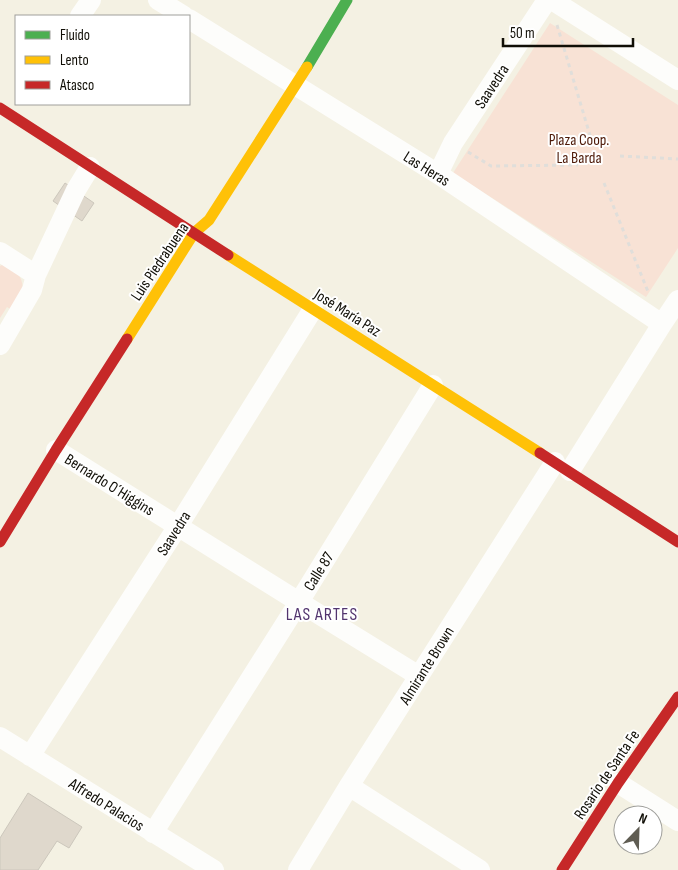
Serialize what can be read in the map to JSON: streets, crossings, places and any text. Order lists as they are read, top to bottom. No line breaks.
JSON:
{"streets":{"street":["Saavedra","Las Heras","Luis Piedrabuena","José María Paz","Bernardo O´Higgins","Calle 87","Almirante Brown","Rosario de Santa Fe","Alfredo Palacios"]},"crossings":[["Saavedra","Las Heras"],["Saavedra","José María Paz"],["Saavedra","Bernardo O´Higgins"],["Saavedra","Alfredo Palacios"],["Las Heras","Luis Piedrabuena"],["Las Heras","Almirante Brown"],["Luis Piedrabuena","José María Paz"],["Luis Piedrabuena","Bernardo O´Higgins"],["José María Paz","Calle 87"],["José María Paz","Almirante Brown"],["Bernardo O´Higgins","Calle 87"],["Bernardo O´Higgins","Almirante Brown"],["Calle 87","Alfredo Palacios"]],"districts":["LAS ARTES"],"parks":["Plaza Coop. La Barda"],"legend":["Fluido","Lento","Atasco"],"scale_bar":"50 m","north":"top right"}
